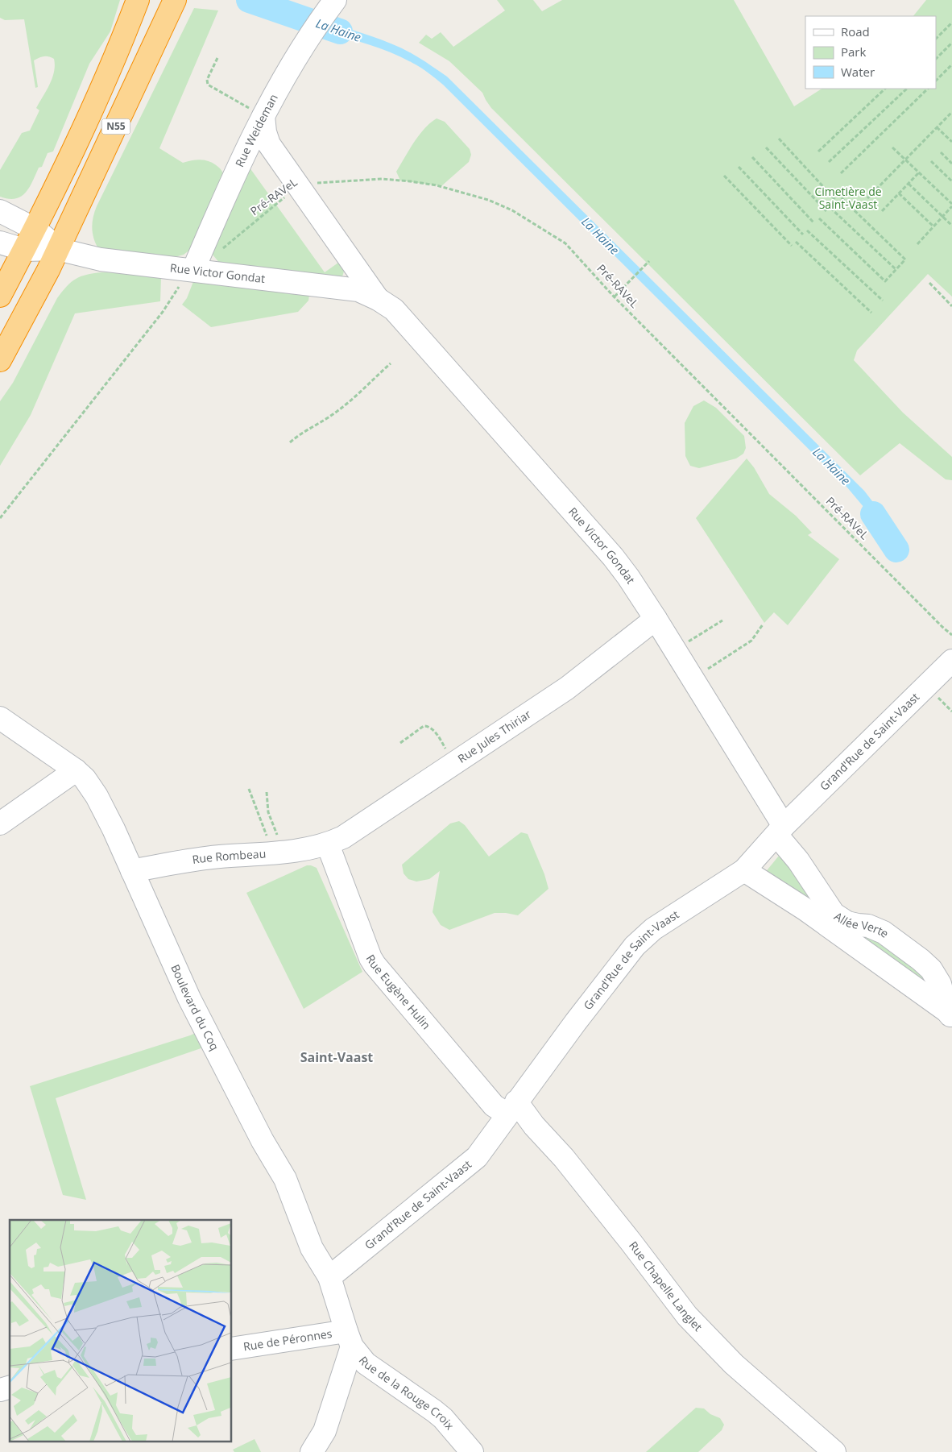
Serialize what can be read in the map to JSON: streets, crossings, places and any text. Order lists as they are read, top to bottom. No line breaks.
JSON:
{"streets":{"highway":["N55"],"street":["Rue Weideman","Rue Victor Gondat","Rue Jules Thiriar","Grand'Rue de Saint-Vaast","Rue Rombeau","Allée Verte","Rue Eugène Hulin","Boulevard du Coq","Rue Chapelle Langlet","Rue de Péronnes","Rue de la Rouge Croix"],"path":["Pré-RAVeL"]},"crossings":[["N55","Rue Victor Gondat"],["Rue Weideman","Rue Victor Gondat"],["Pré-RAVeL","Rue Victor Gondat"],["Rue Victor Gondat","Rue Jules Thiriar"],["Rue Victor Gondat","Grand'Rue de Saint-Vaast"],["Rue Victor Gondat","Allée Verte"],["Rue Jules Thiriar","Rue Rombeau"],["Rue Jules Thiriar","Rue Eugène Hulin"],["Grand'Rue de Saint-Vaast","Allée Verte"],["Grand'Rue de Saint-Vaast","Rue Eugène Hulin"],["Grand'Rue de Saint-Vaast","Boulevard du Coq"],["Grand'Rue de Saint-Vaast","Rue Chapelle Langlet"],["Rue Rombeau","Rue Eugène Hulin"],["Rue Rombeau","Boulevard du Coq"],["Rue Eugène Hulin","Rue Chapelle Langlet"],["Boulevard du Coq","Rue de Péronnes"],["Boulevard du Coq","Rue de la Rouge Croix"],["Rue de Péronnes","Rue de la Rouge Croix"]],"districts":["Saint-Vaast"],"water":["La Haine"],"parks":["Cimetière de Saint-Vaast"],"legend":["Road","Park","Water"]}
